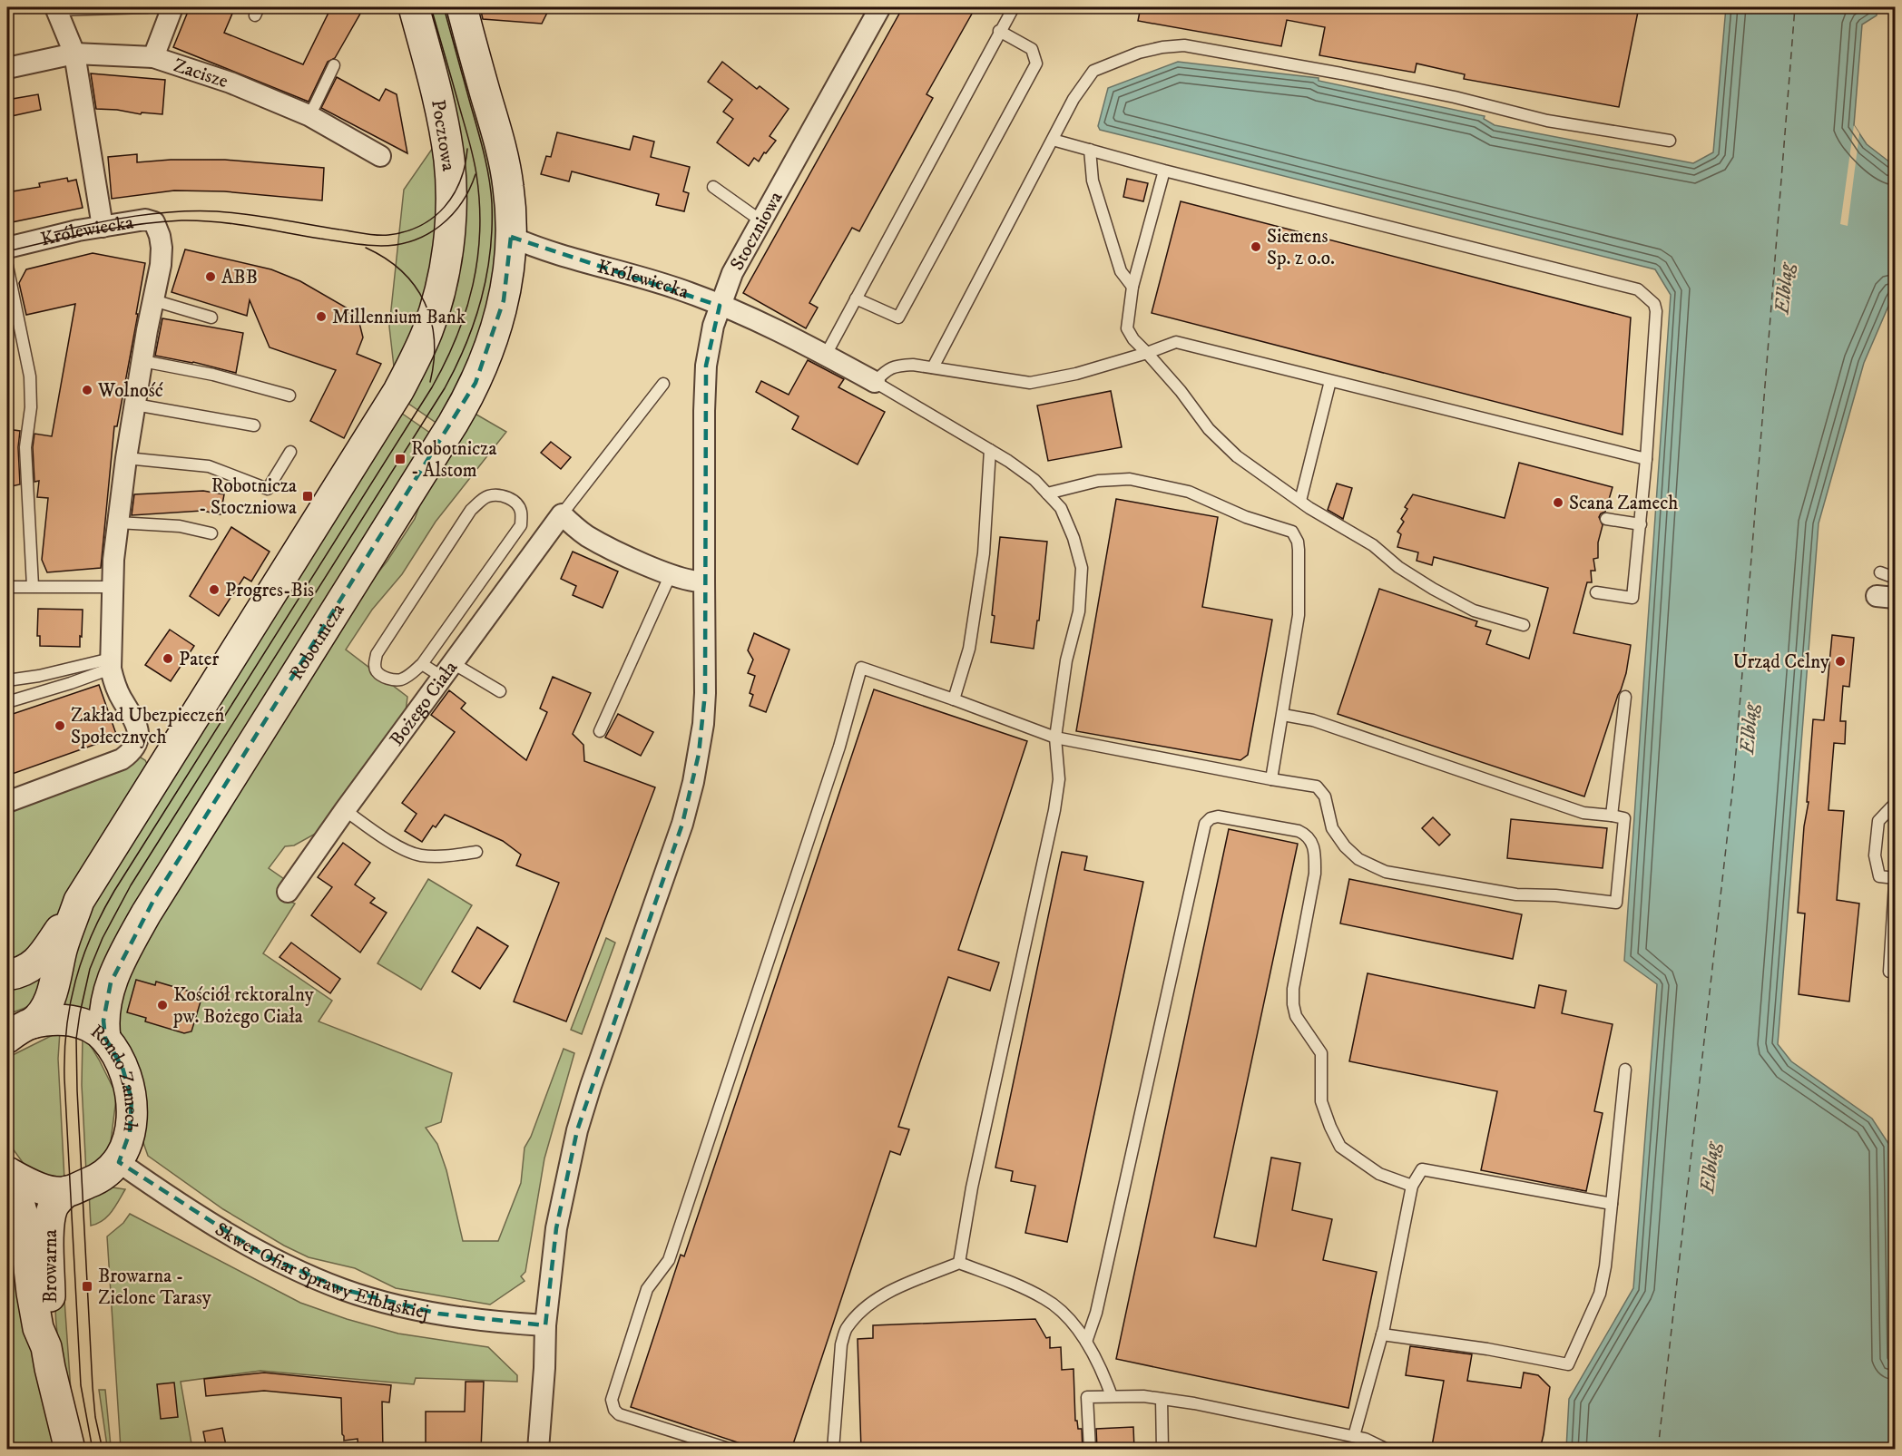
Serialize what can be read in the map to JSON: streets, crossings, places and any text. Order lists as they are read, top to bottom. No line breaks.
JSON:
{"streets":{"main road":["Pocztowa","Robotnicza","Rondo Zamech","Browarna"],"street":["Zacisze","Królewiecka","Stoczniowa","Bożego Ciała","Skwer Ofiar Sprawy Elbląskiej"]},"crossings":[["Królewiecka","Stoczniowa"],["Królewiecka","Robotnicza"],["Robotnicza","Rondo Zamech"],["Rondo Zamech","Browarna"],["Rondo Zamech","Skwer Ofiar Sprawy Elbląskiej"]],"water":["Elbląg"],"places":{"other":["Siemens Sp. z o.o.","ABB","Millennium Bank","Wolność","Scana Zamech","Progres-Bis","Pater","Urząd Celny","Zakład Ubezpieczeń Społecznych","Kościół rektoralny pw. Bożego Ciała"],"transit":["Robotnicza - Alstom","Robotnicza - Stoczniowa","Browarna - Zielone Tarasy"]}}
